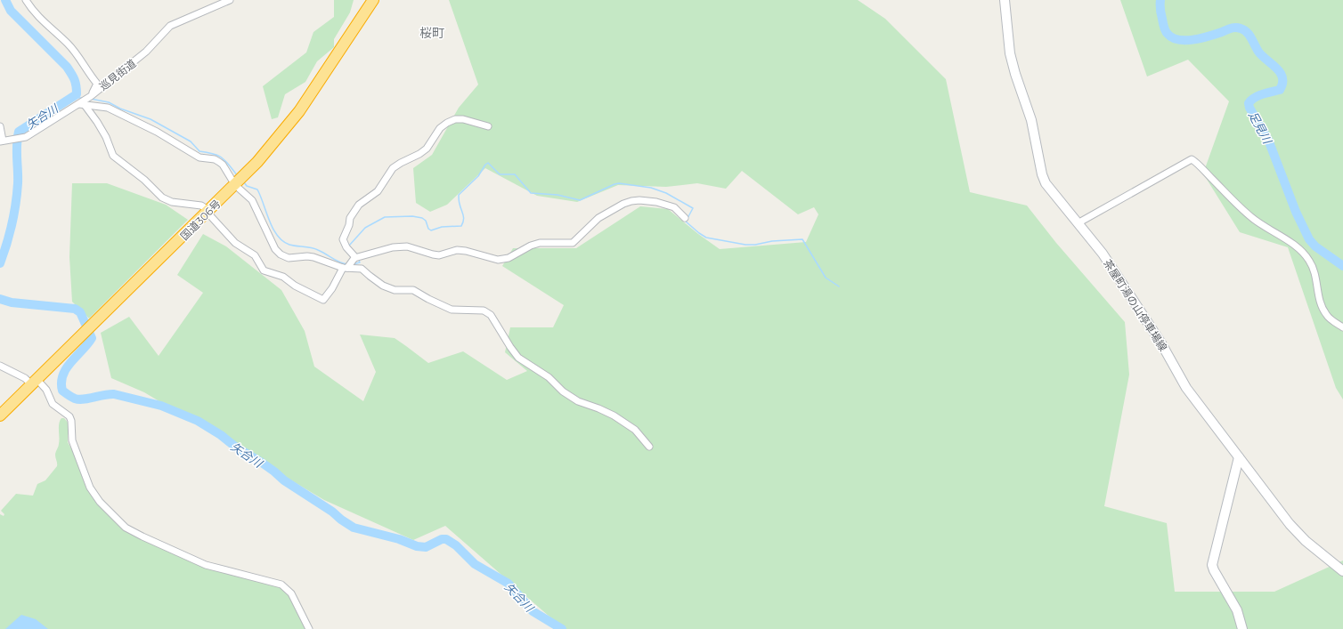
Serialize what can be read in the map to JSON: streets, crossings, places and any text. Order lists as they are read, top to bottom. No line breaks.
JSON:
{"streets":{"highway":["国道306号"],"main road":["茶屋町湯の山停車場線"],"street":["巡見街道"]},"districts":["桜町"],"water":["矢合川","足見川"]}
